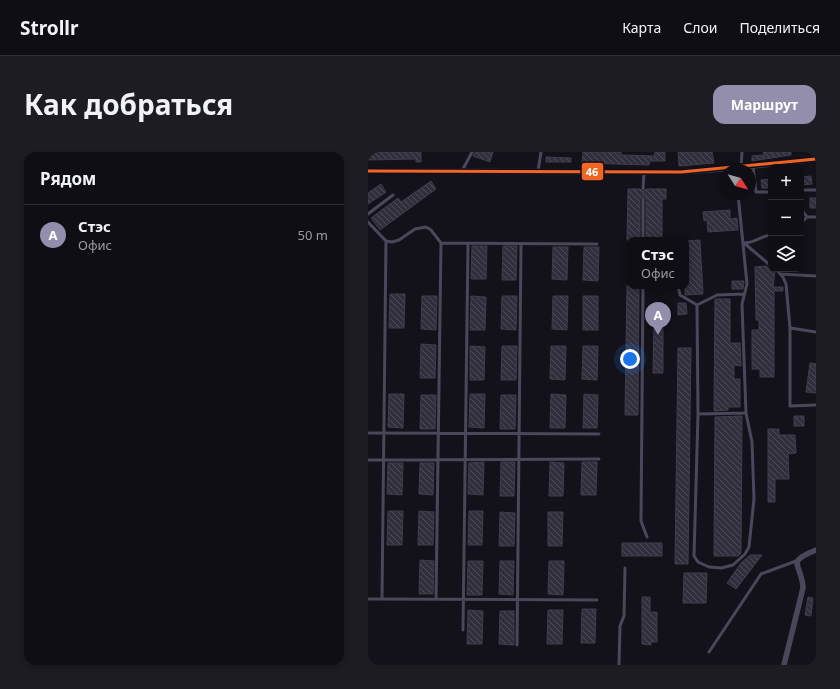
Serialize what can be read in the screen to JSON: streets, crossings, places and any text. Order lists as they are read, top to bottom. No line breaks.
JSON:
{"lines":["transit line 46"],"north":"bottom right","page":{"header":"Strollr","nav":["Карта","Слои","Поделиться"],"title":"Как добраться","buttons":"Маршрут","heading":"Рядом","map_buttons":["+","−"],"list":[{"mark":"A","name":"Стэс","note":"Офис","value":"50 m"}],"popup":["Стэс","Офис"],"pins":"A"}}
